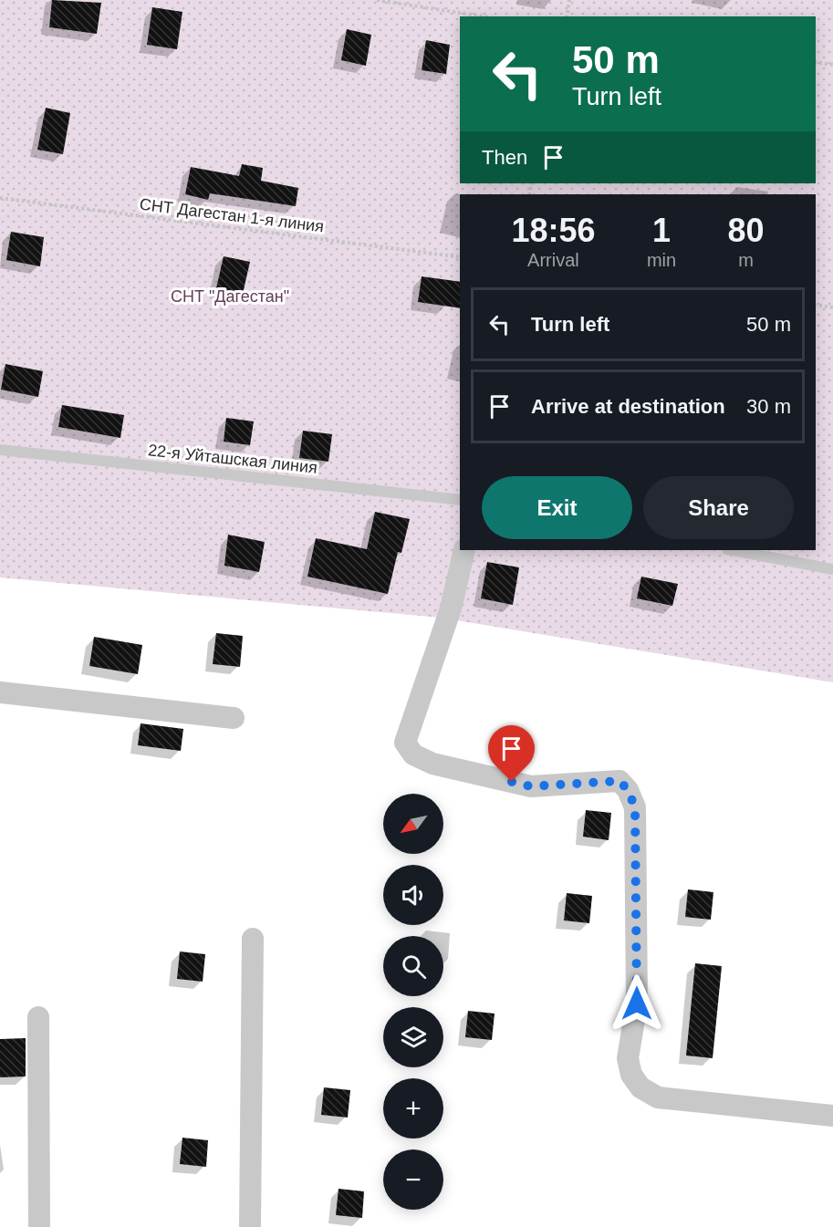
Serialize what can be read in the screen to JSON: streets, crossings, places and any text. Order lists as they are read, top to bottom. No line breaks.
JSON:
{"streets":{"lane":["22-я Уйташская линия"],"path":["СНТ Дагестан 1-я линия"]},"parks":["СНТ \"Дагестан\""],"north":"bottom left","page":{"turn":["50 m","Turn left"],"then":"Then","eta":["18:56","Arrival","1","min","80","m"],"list":[{"name":"Turn left","value":"50 m"},{"name":"Arrive at destination","value":"30 m"}],"buttons":["Exit","Share"],"map_buttons":["+","−"]}}
